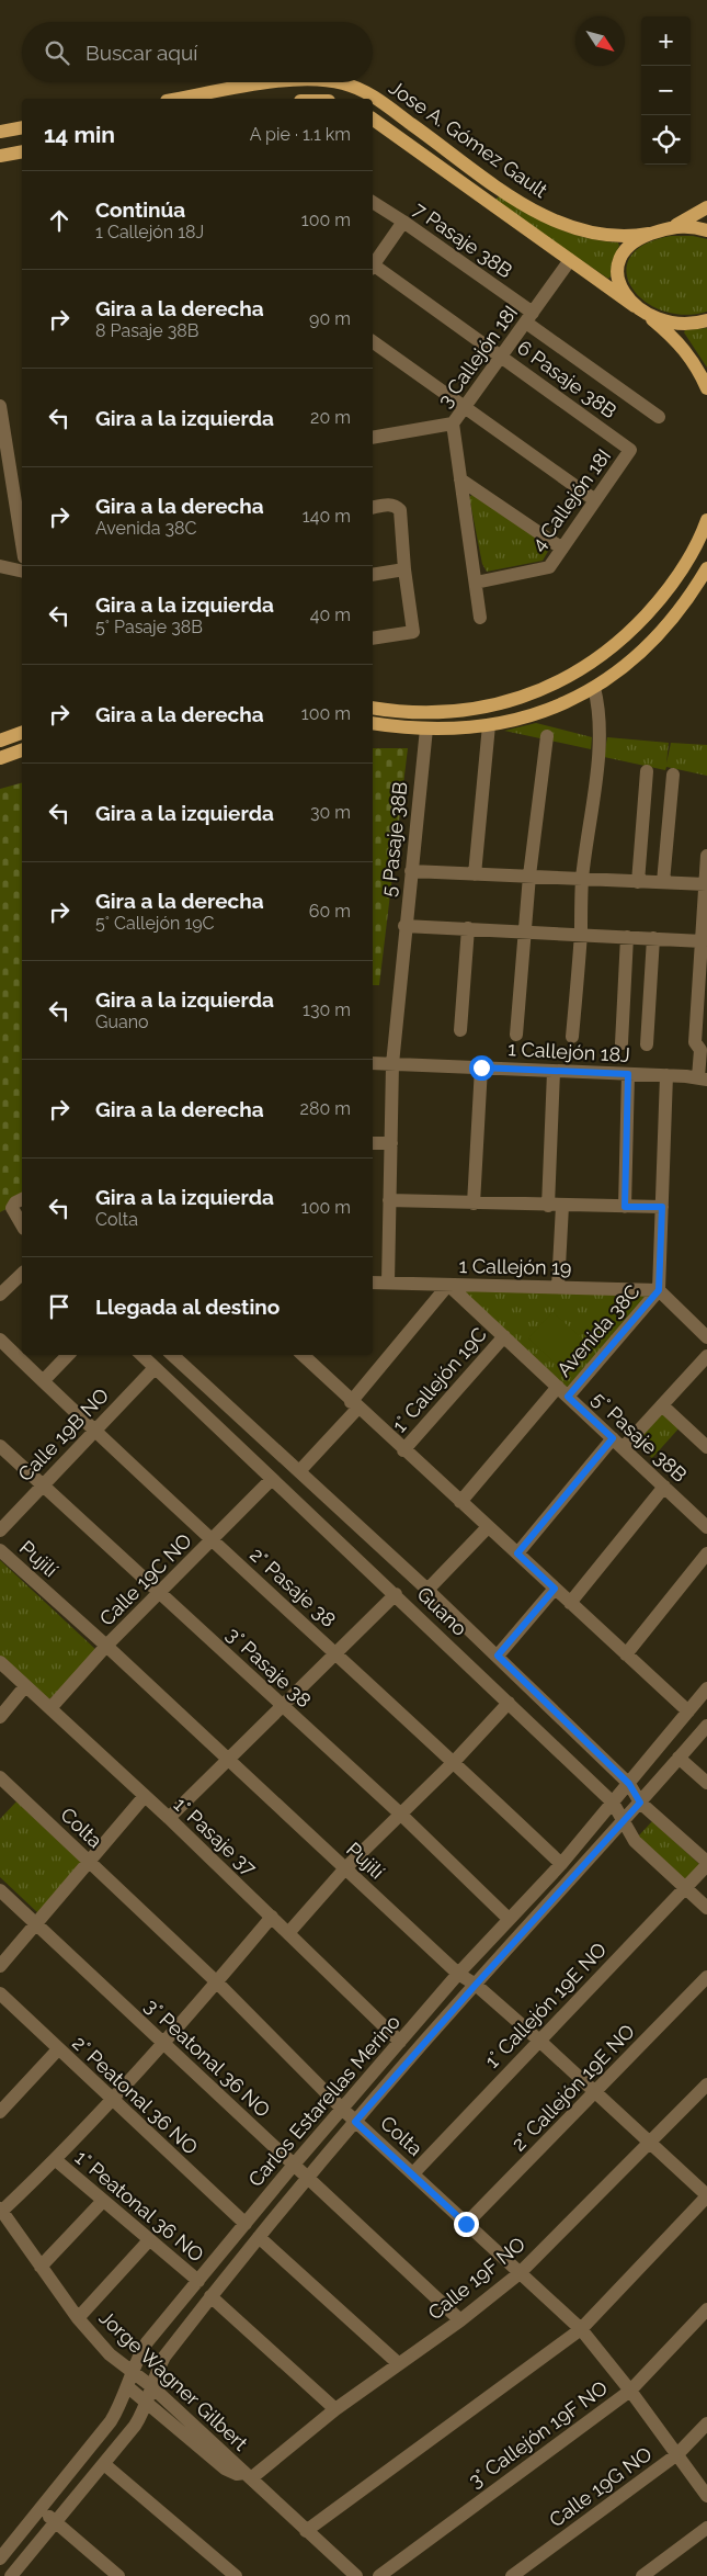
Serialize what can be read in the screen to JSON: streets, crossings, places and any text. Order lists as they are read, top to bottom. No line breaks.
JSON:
{"streets":{"main road":["Jose A. Gómez Gault"],"street":["7 Pasaje 38B","3 Callejón 18I","6 Pasaje 38B","4 Callejón 18I","5 Pasaje 38B","1 Callejón 18J","1 Callejón 19","Avenida 38C","1° Callejón 19C","Calle 19B NO","5° Pasaje 38B","Pujilí","Calle 19C NO","2° Pasaje 38","Guano","3° Pasaje 38","Colta","1° Pasaje 37","1° Callejón 19E NO","3° Peatonal 36 NO","2° Callejón 19E NO","2° Peatonal 36 NO","Carlos Estarellas Merino","1° Peatonal 36 NO","Calle 19F NO","Jorge Wagner Gilbert","3° Callejón 19F NO","Calle 19G NO"]},"crossings":[["Jose A. Gómez Gault","3 Callejón 18I"],["7 Pasaje 38B","3 Callejón 18I"],["3 Callejón 18I","6 Pasaje 38B"],["3 Callejón 18I","4 Callejón 18I"],["6 Pasaje 38B","4 Callejón 18I"],["5 Pasaje 38B","1 Callejón 18J"],["5 Pasaje 38B","1 Callejón 19"],["1 Callejón 18J","Avenida 38C"],["1 Callejón 19","Avenida 38C"],["1 Callejón 19","5° Pasaje 38B"],["Avenida 38C","5° Pasaje 38B"],["1° Callejón 19C","5° Pasaje 38B"],["Calle 19B NO","2° Pasaje 38"],["Calle 19B NO","Guano"],["Calle 19B NO","3° Pasaje 38"],["Pujilí","Calle 19C NO"],["Pujilí","1° Callejón 19E NO"],["Pujilí","2° Callejón 19E NO"],["Pujilí","Carlos Estarellas Merino"],["Pujilí","Calle 19F NO"],["Calle 19C NO","2° Pasaje 38"],["Calle 19C NO","Guano"],["Calle 19C NO","3° Pasaje 38"],["Calle 19C NO","1° Pasaje 37"],["2° Pasaje 38","Carlos Estarellas Merino"],["Guano","1° Callejón 19E NO"],["Guano","Carlos Estarellas Merino"],["3° Pasaje 38","Carlos Estarellas Merino"],["Colta","1° Callejón 19E NO"],["Colta","2° Callejón 19E NO"],["Colta","Carlos Estarellas Merino"],["Colta","Calle 19F NO"],["Colta","3° Callejón 19F NO"],["Colta","Calle 19G NO"],["1° Pasaje 37","Carlos Estarellas Merino"],["3° Peatonal 36 NO","Carlos Estarellas Merino"],["3° Peatonal 36 NO","Calle 19F NO"],["2° Peatonal 36 NO","Carlos Estarellas Merino"],["Carlos Estarellas Merino","1° Peatonal 36 NO"],["Carlos Estarellas Merino","Jorge Wagner Gilbert"],["Calle 19F NO","Jorge Wagner Gilbert"]],"north":"bottom right","page":{"map_buttons":["+","−"],"search":"Buscar aquí","heading":["14 min","A pie · 1.1 km"],"list":[["Continúa","1 Callejón 18J","100 m"],["Gira a la derecha","8 Pasaje 38B","90 m"],["Gira a la izquierda","20 m"],["Gira a la derecha","Avenida 38C","140 m"],["Gira a la izquierda","5° Pasaje 38B","40 m"],["Gira a la derecha","100 m"],["Gira a la izquierda","30 m"],["Gira a la derecha","5° Callejón 19C","60 m"],["Gira a la izquierda","Guano","130 m"],["Gira a la derecha","280 m"],["Gira a la izquierda","Colta","100 m"],"Llegada al destino"]}}
